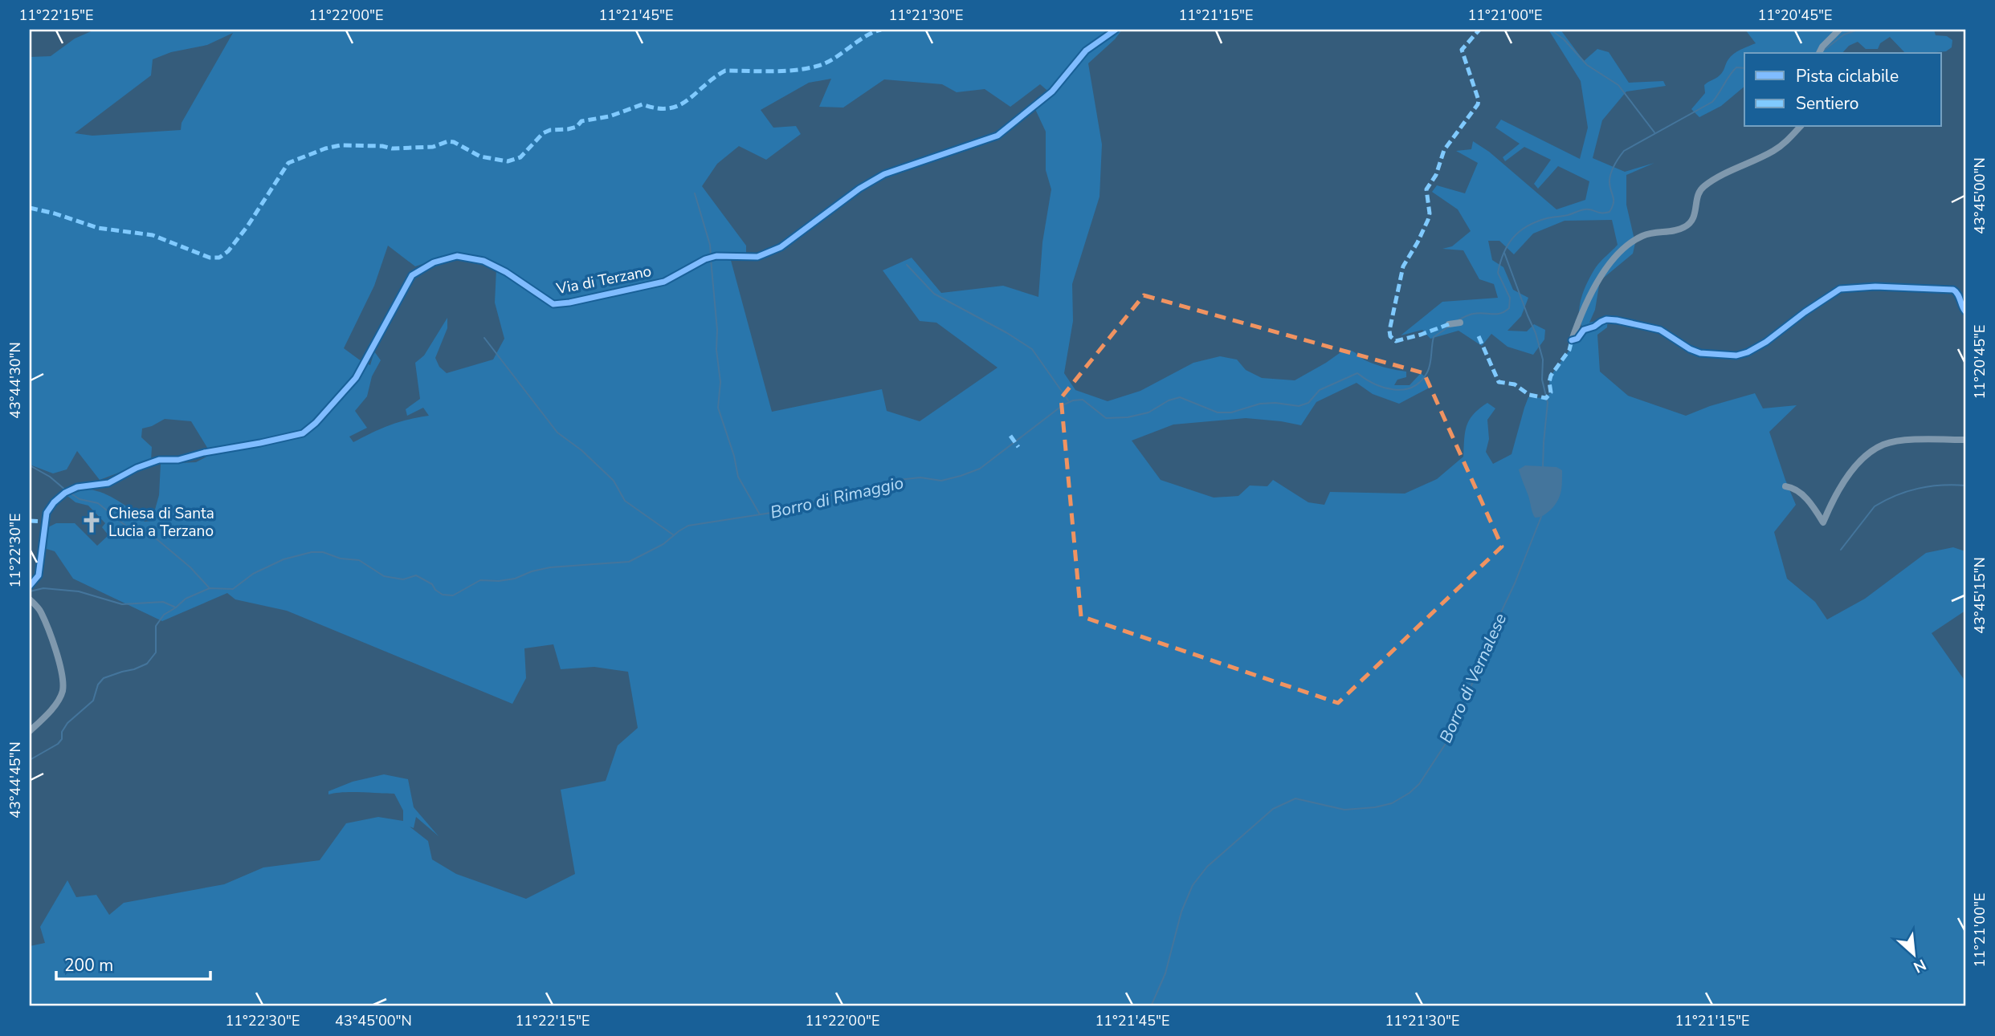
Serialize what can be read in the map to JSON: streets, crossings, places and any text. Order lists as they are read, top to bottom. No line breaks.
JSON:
{"streets":{"street":["Via di Terzano"]},"water":["Borro di Rimaggio","Borro di Vernalese"],"places":{"church":["Chiesa di Santa Lucia a Terzano"]},"legend":["Pista ciclabile","Sentiero"],"scale_bar":"200 m","north":"bottom right","coordinates":["11°22'15\"E","11°22'00\"E","11°21'45\"E","11°21'30\"E","11°21'15\"E","11°21'00\"E","11°20'45\"E","43°45'00\"N","43°44'30\"N","11°22'30\"E","43°45'15\"N","43°44'45\"N"]}
